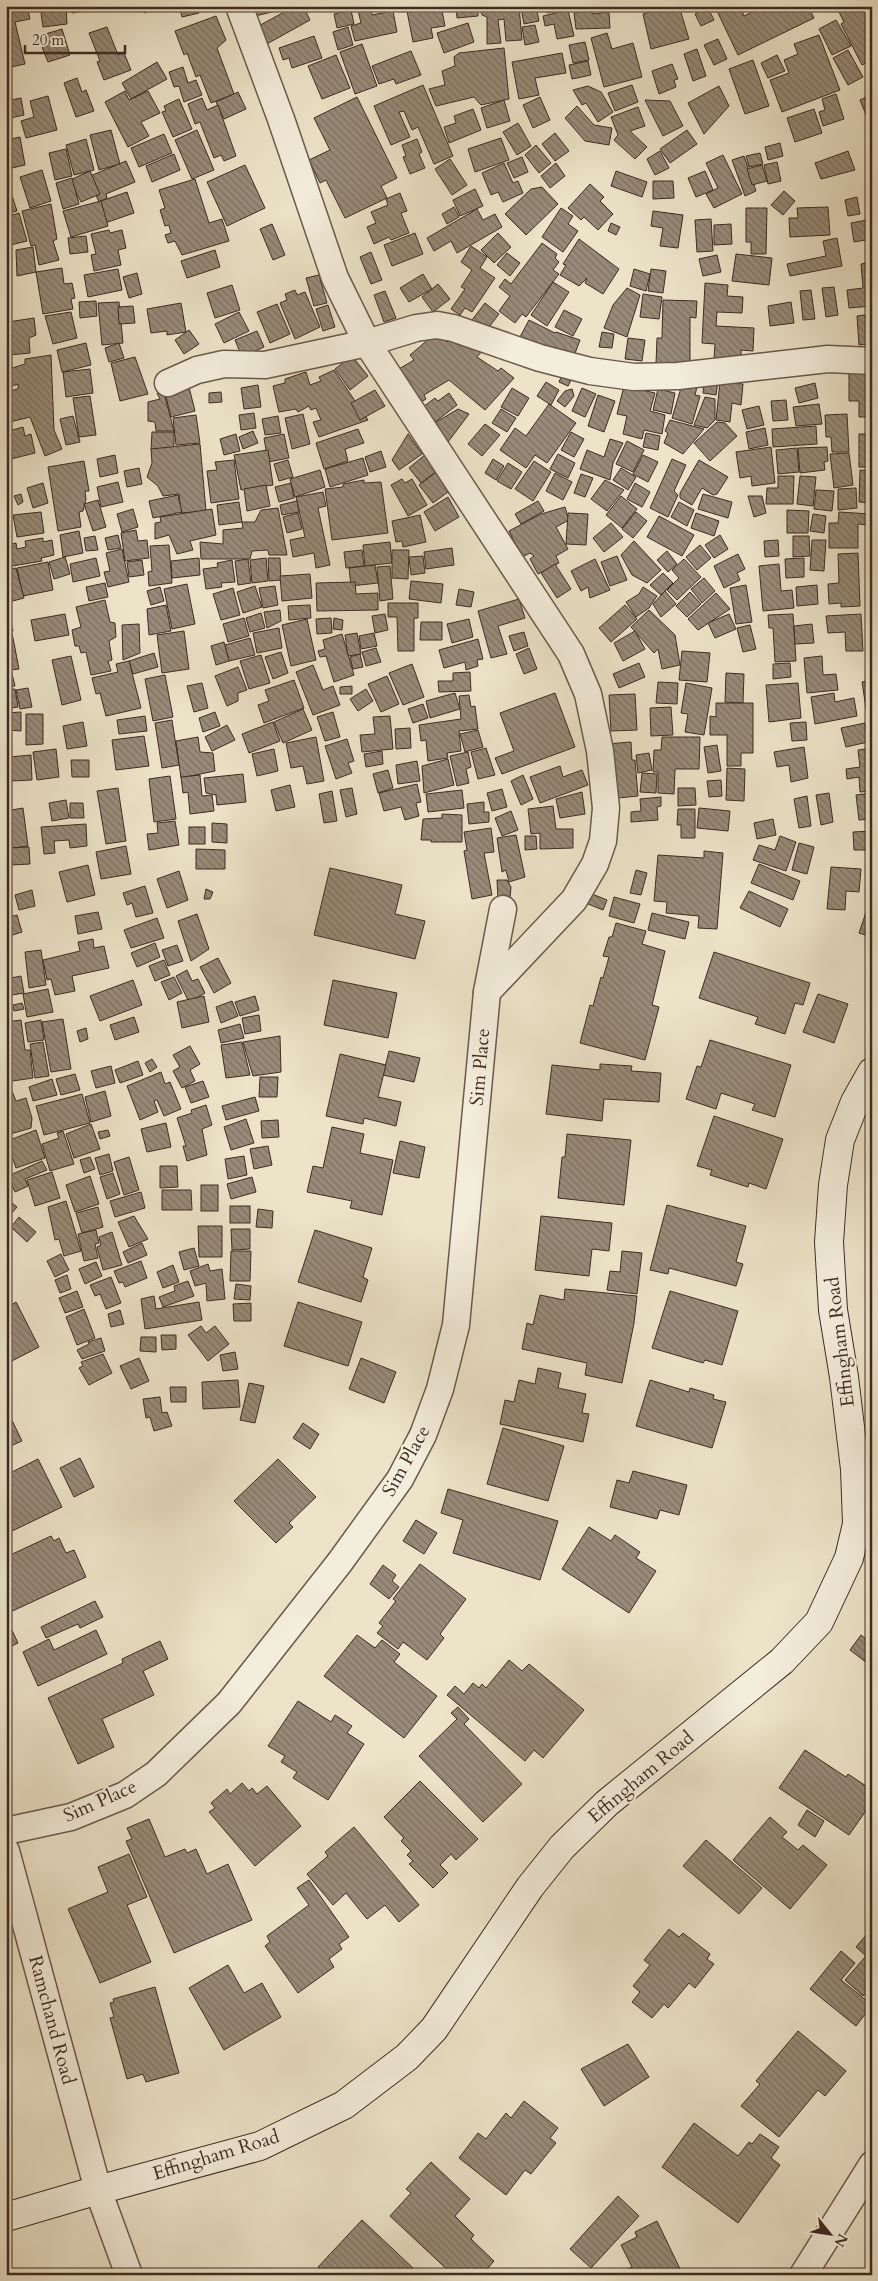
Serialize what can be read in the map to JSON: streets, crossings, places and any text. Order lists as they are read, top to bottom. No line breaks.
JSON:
{"streets":{"street":["Sim Place","Effingham Road","Ramchand Road"]},"crossings":[["Effingham Road","Ramchand Road"]],"scale_bar":"20 m","north":"bottom right"}
